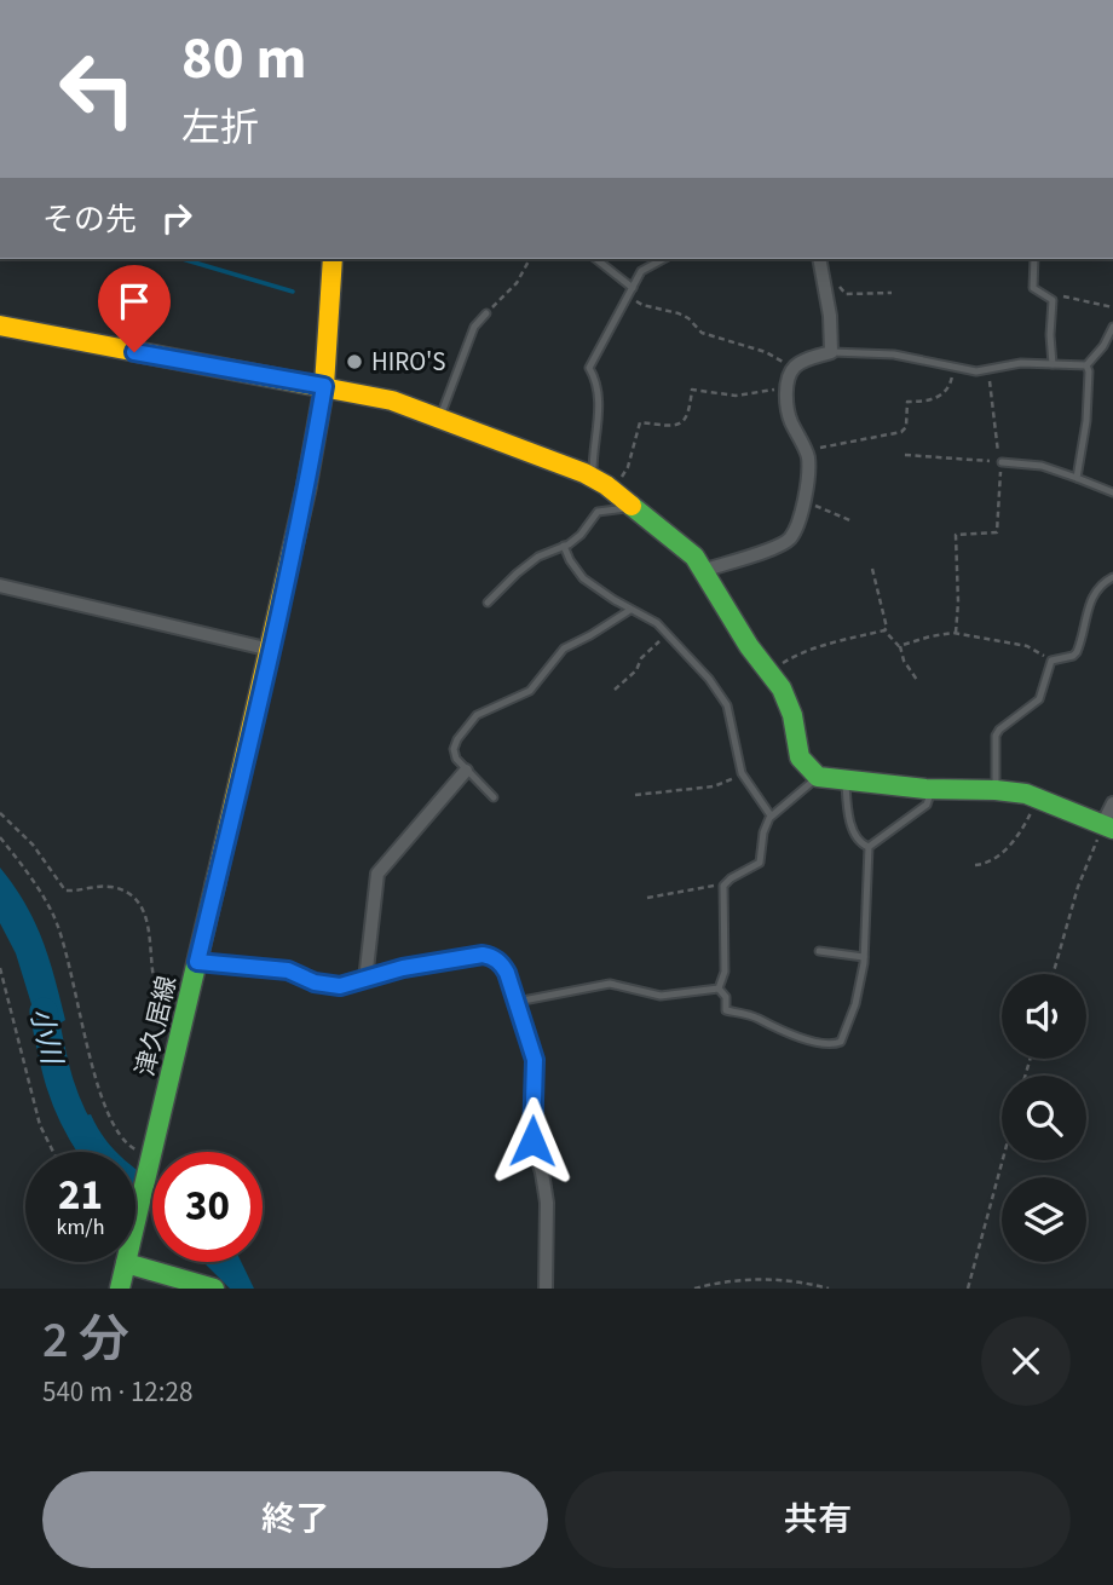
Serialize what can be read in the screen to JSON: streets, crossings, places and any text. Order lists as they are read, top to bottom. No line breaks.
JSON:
{"streets":{"main road":["津久居線"]},"water":["小川"],"places":["HIRO'S"],"page":{"turn":["80 m","左折"],"then":"その先","speed":"21 km/h","limit":"30","heading":["2 分","540 m · 12:28"],"buttons":["終了","共有"]}}
